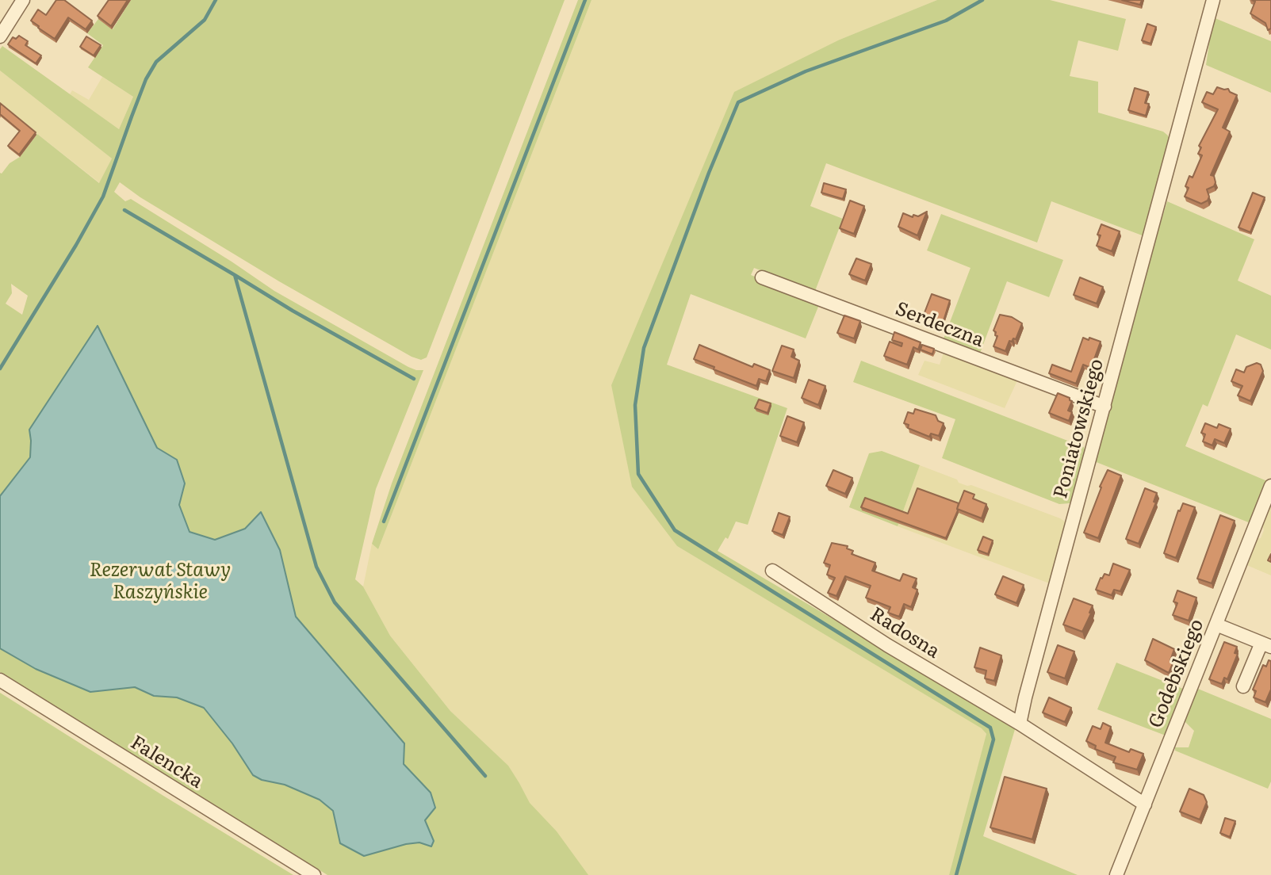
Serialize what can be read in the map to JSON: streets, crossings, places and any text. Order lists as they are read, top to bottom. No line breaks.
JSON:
{"streets":{"street":["Serdeczna","Poniatowskiego","Radosna","Godebskiego","Falencka"]},"crossings":[["Serdeczna","Poniatowskiego"],["Poniatowskiego","Radosna"]],"parks":["Rezerwat Stawy Raszyńskie"]}
